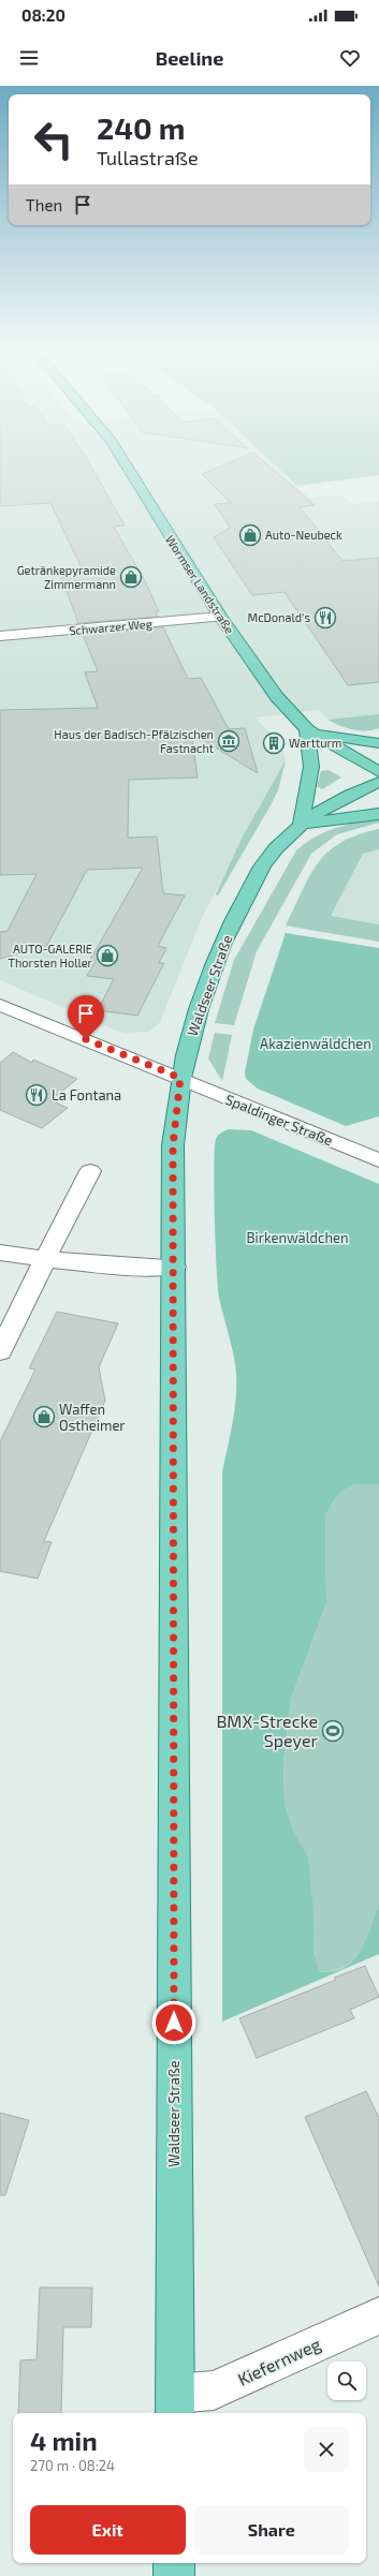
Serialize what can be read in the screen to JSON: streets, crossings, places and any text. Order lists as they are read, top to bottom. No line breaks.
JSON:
{"streets":{"main road":["Wormser Landstraße","Waldseer Straße"],"street":["Schwarzer Weg","Spaldinger Straße","Kiefernweg"]},"crossings":[["Wormser Landstraße","Schwarzer Weg"],["Waldseer Straße","Spaldinger Straße"],["Waldseer Straße","Kiefernweg"]],"parks":["Akazienwäldchen","Birkenwäldchen"],"places":{"shop":["Auto-Neubeck","Getränkepyramide Zimmermann","AUTO-GALERIE Thorsten Holler","Waffen Ostheimer"],"restaurant":["McDonald's","La Fontana"],"museum":["Haus der Badisch-Pfälzischen Fastnacht"],"building":["Wartturm"],"sports":["BMX-Strecke Speyer"]},"page":{"status":"08:20","header":"Beeline","turn":["240 m","Tullastraße"],"then":"Then","heading":["4 min","270 m · 08:24"],"buttons":["Exit","Share"]}}
